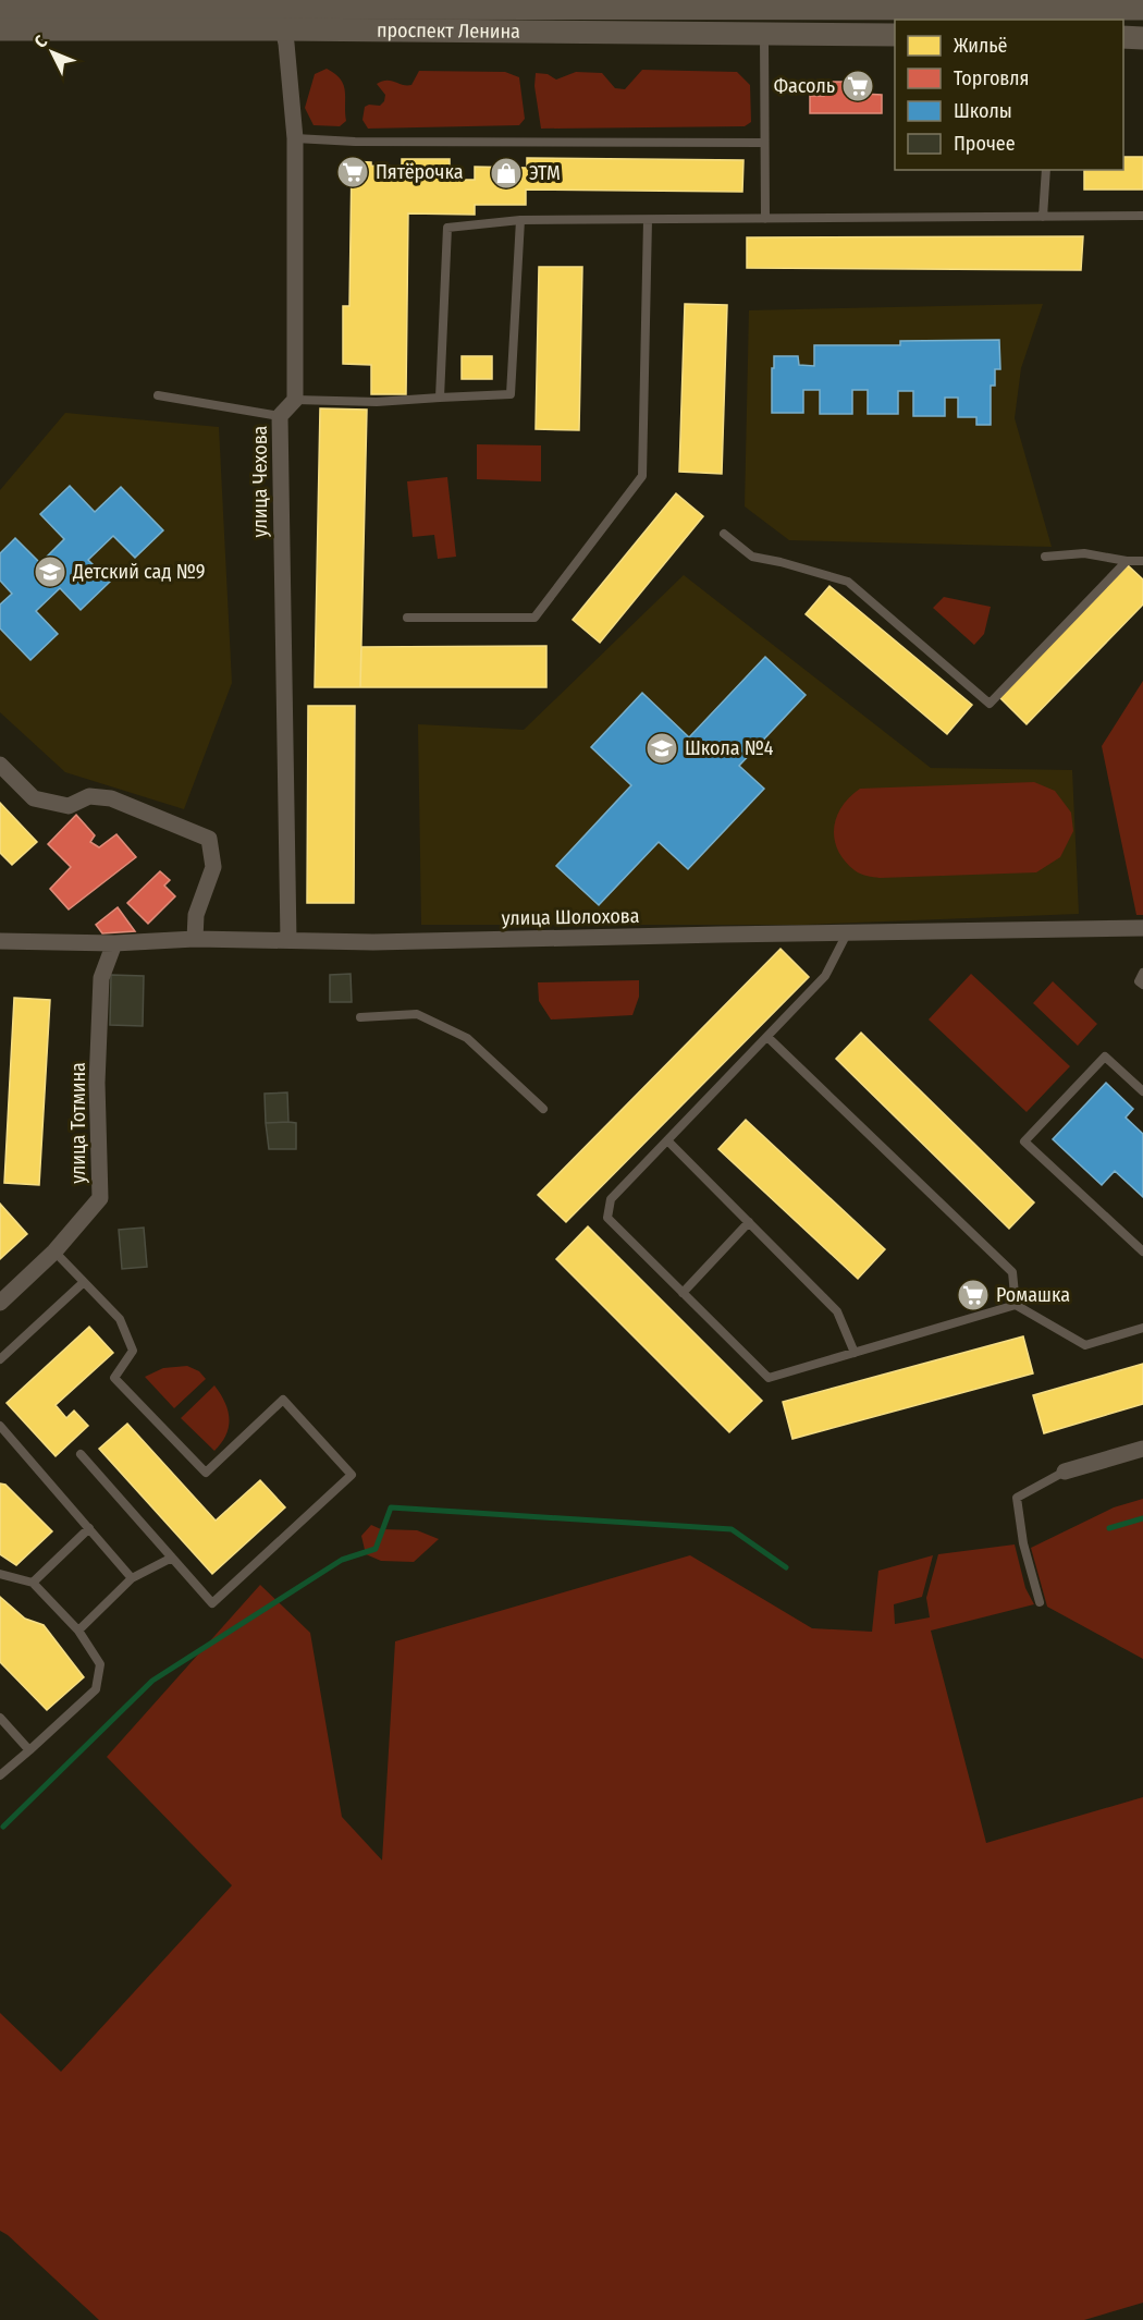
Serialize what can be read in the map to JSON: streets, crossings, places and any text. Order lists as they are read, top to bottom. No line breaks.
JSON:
{"streets":{"main road":["проспект Ленина"],"street":["улица Чехова","улица Шолохова","улица Тотмина"]},"crossings":[["улица Чехова","улица Шолохова"],["улица Шолохова","улица Тотмина"]],"places":{"supermarket":["Фасоль","Пятёрочка","Ромашка"],"shop":["ЭТМ"],"school or university":["Детский сад №9","Школа №4"]},"legend":["Жильё","Торговля","Школы","Прочее"],"north":"top left"}
